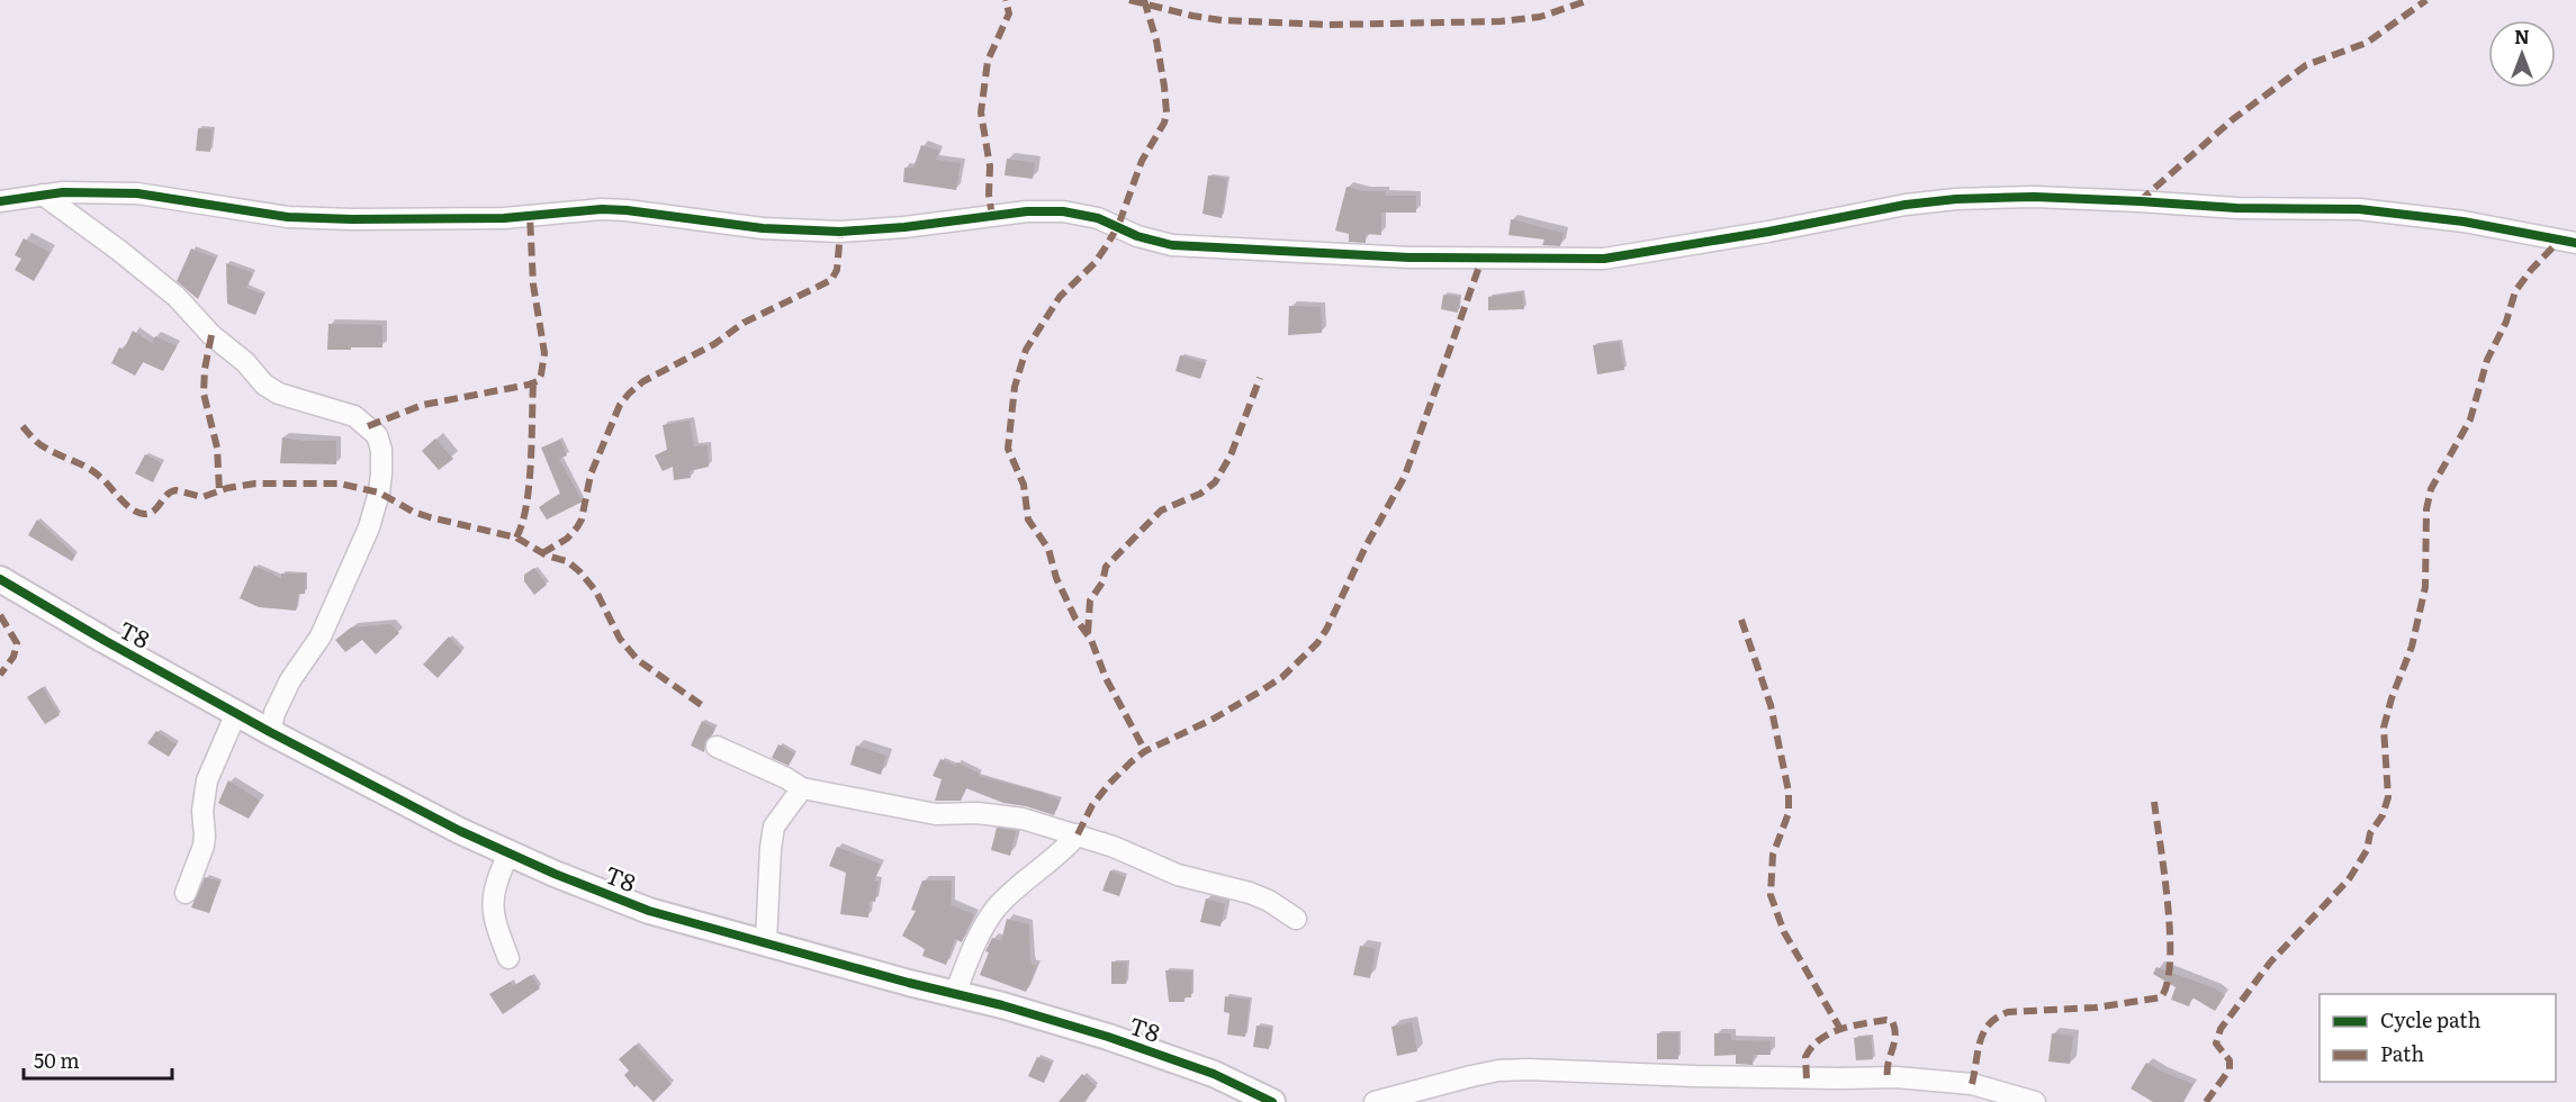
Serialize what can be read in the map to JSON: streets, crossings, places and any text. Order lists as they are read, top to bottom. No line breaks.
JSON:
{"streets":{"street":["T8"]},"legend":["Cycle path","Path"],"scale_bar":"50 m","north":"top"}
